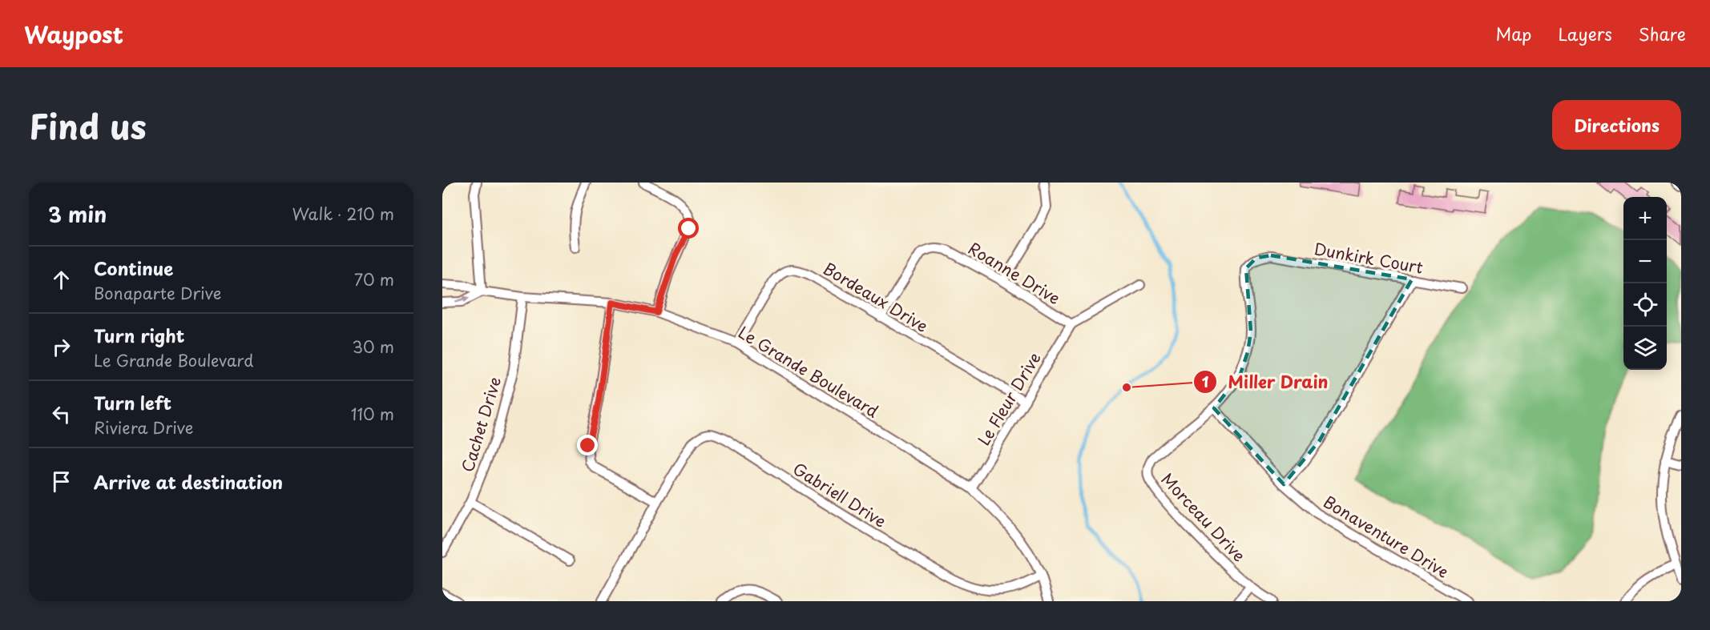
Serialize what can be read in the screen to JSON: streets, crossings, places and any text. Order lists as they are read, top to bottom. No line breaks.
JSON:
{"streets":{"street":["Dunkirk Court","Roanne Drive","Bordeaux Drive","Le Grande Boulevard","Le Fleur Drive","Cachet Drive","Gabriell Drive","Morceau Drive","Bonaventure Drive"]},"crossings":[["Dunkirk Court","Morceau Drive"],["Dunkirk Court","Bonaventure Drive"],["Roanne Drive","Bordeaux Drive"],["Roanne Drive","Le Fleur Drive"],["Bordeaux Drive","Le Grande Boulevard"],["Bordeaux Drive","Le Fleur Drive"],["Le Grande Boulevard","Le Fleur Drive"],["Le Grande Boulevard","Cachet Drive"],["Le Grande Boulevard","Gabriell Drive"],["Morceau Drive","Bonaventure Drive"]],"places":["Miller Drain"],"page":{"header":"Waypost","nav":["Map","Layers","Share"],"title":"Find us","buttons":"Directions","heading":["3 min","Walk · 210 m"],"map_buttons":["+","−"],"list":[["Continue","Bonaparte Drive","70 m"],["Turn right","Le Grande Boulevard","30 m"],["Turn left","Riviera Drive","110 m"],"Arrive at destination"]}}
